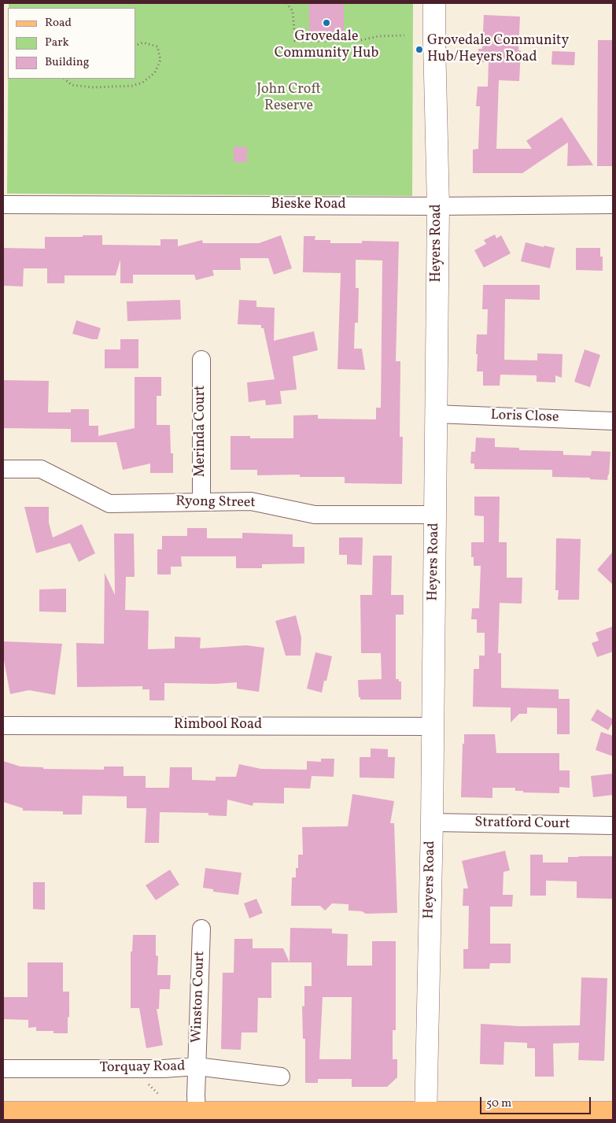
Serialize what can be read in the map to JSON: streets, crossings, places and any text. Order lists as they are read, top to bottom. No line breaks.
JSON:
{"streets":{"street":["Bieske Road","Heyers Road","Loris Close","Merinda Court","Ryong Street","Rimbool Road","Stratford Court","Winston Court","Torquay Road"]},"crossings":[["Bieske Road","Heyers Road"],["Heyers Road","Loris Close"],["Heyers Road","Ryong Street"],["Heyers Road","Rimbool Road"],["Heyers Road","Stratford Court"],["Merinda Court","Ryong Street"],["Winston Court","Torquay Road"]],"parks":["John Croft Reserve"],"places":["Grovedale Community Hub","Grovedale Community Hub/Heyers Road"],"legend":["Road","Park","Building"],"scale_bar":"50 m"}
